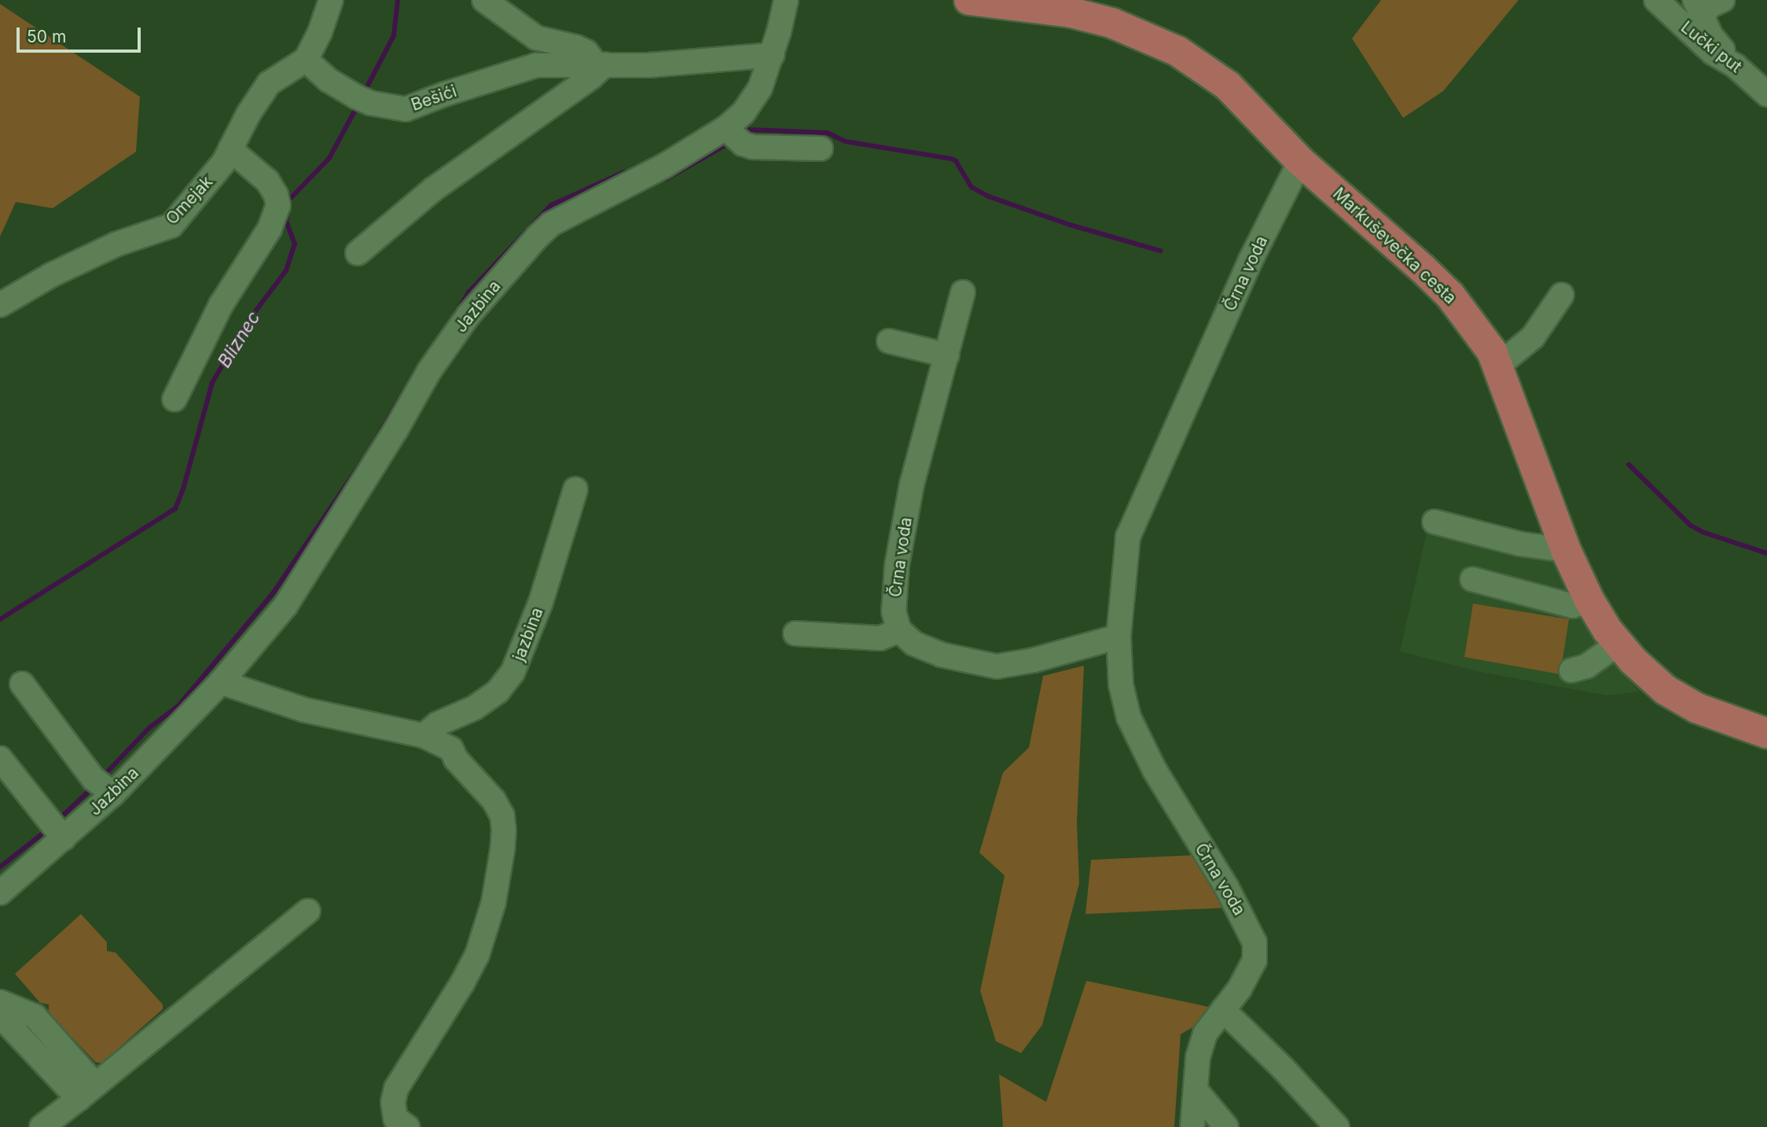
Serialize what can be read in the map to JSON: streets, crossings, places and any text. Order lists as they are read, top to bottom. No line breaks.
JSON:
{"streets":{"main road":["Markuševečka cesta"],"street":["Lučki put","Bešići","Omejak","Črna voda","Jazbina","jazbina"]},"crossings":[["Bešići","Omejak"],["Bešići","Jazbina"],["Markuševečka cesta","Črna voda"]],"water":["Bliznec"],"scale_bar":"50 m"}
